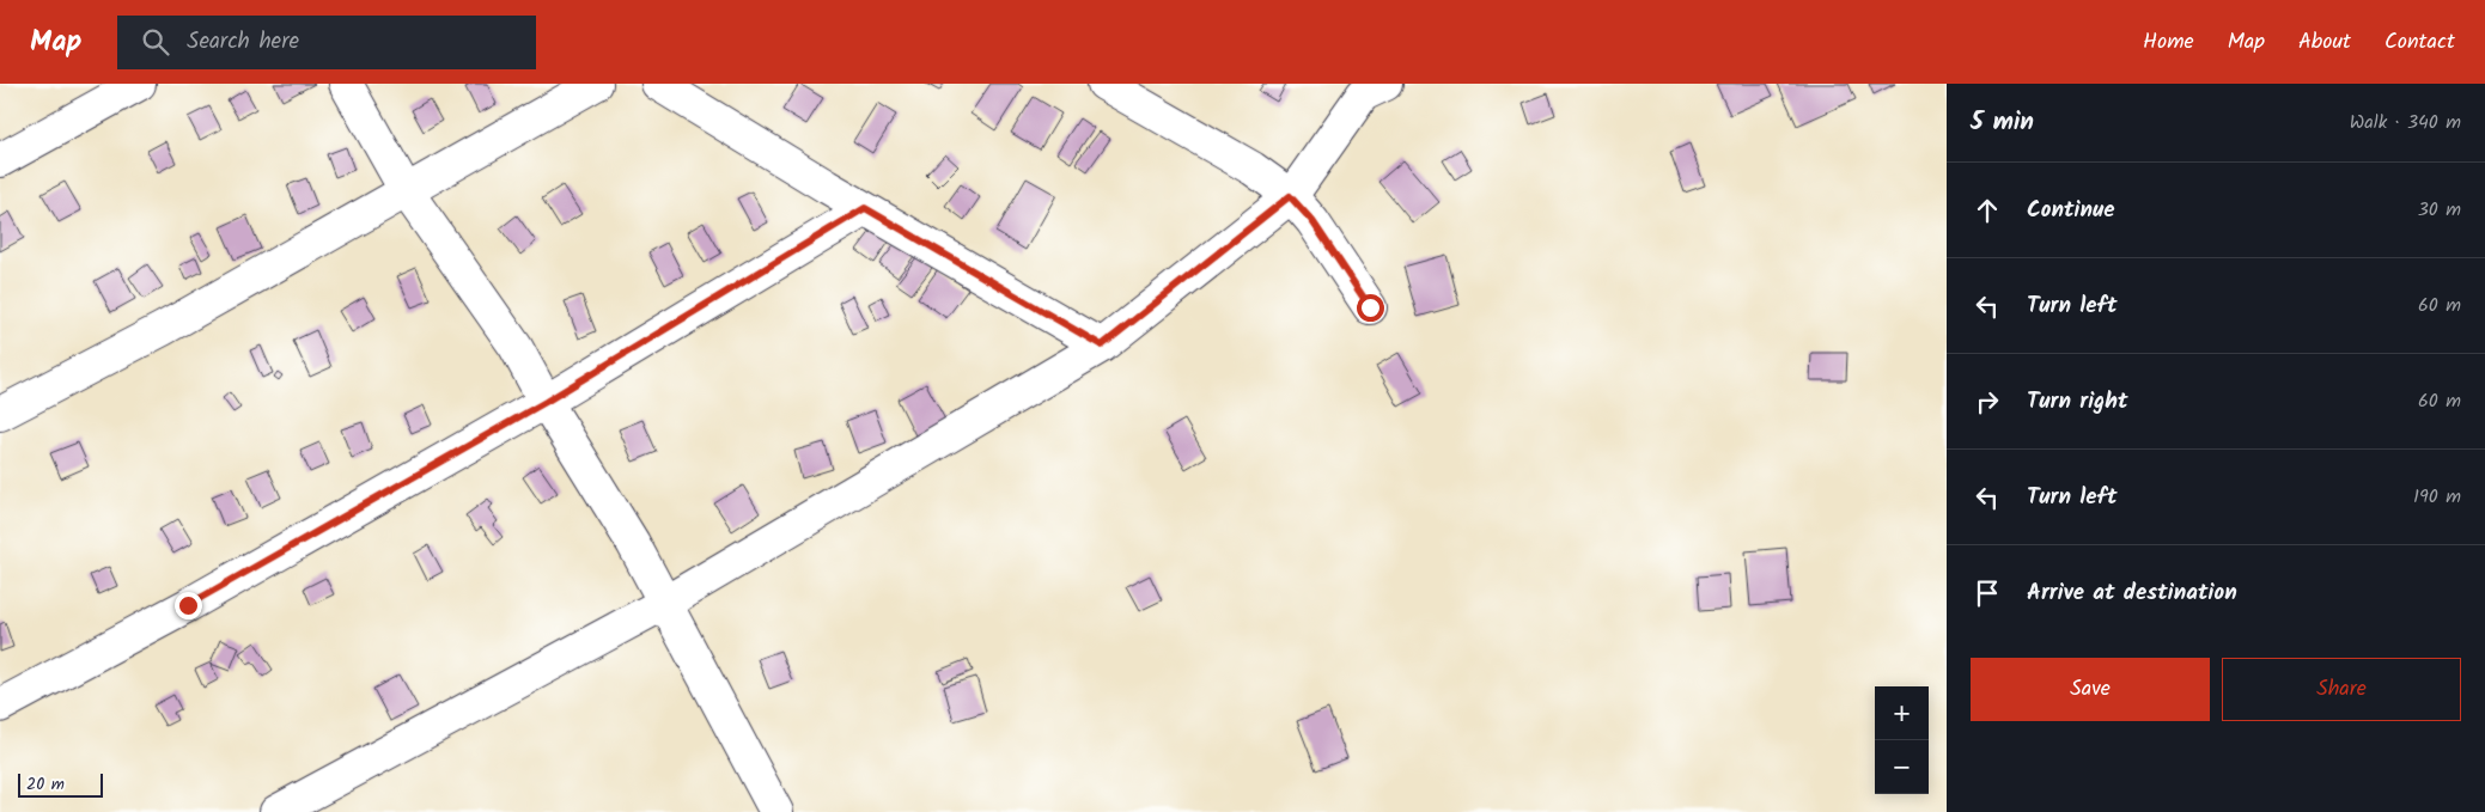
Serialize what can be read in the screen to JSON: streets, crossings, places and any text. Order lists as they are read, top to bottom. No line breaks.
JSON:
{"scale_bar":"20 m","page":{"header":"Map","search":"Search here","nav":["Home","Map","About","Contact"],"heading":["5 min","Walk · 340 m"],"list":[["Continue","30 m"],["Turn left","60 m"],["Turn right","60 m"],["Turn left","190 m"],"Arrive at destination"],"buttons":["Save","Share"],"map_buttons":["+","−"],"scale":"20 m"}}
